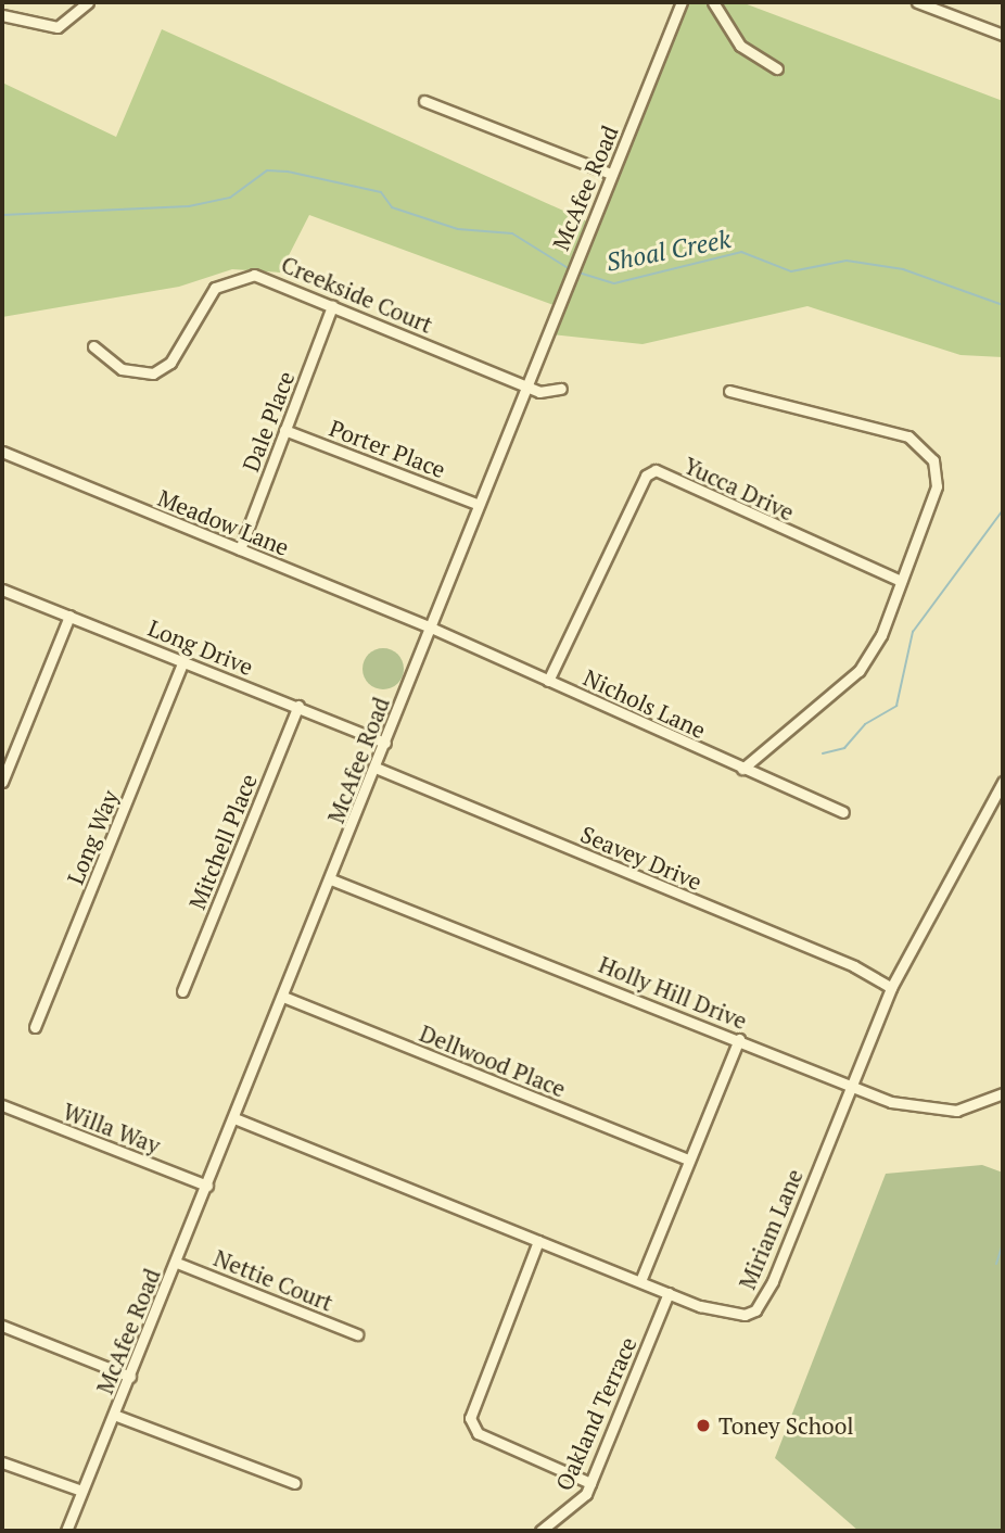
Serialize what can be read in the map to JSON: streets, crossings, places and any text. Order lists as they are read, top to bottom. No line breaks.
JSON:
{"streets":{"street":["McAfee Road","Creekside Court","Dale Place","Porter Place","Yucca Drive","Meadow Lane","Long Drive","Nichols Lane","Long Way","Mitchell Place","Seavey Drive","Holly Hill Drive","Dellwood Place","Willa Way","Miriam Lane","Nettie Court","Oakland Terrace"]},"crossings":[["McAfee Road","Creekside Court"],["McAfee Road","Porter Place"],["McAfee Road","Meadow Lane"],["McAfee Road","Long Drive"],["McAfee Road","Nichols Lane"],["McAfee Road","Seavey Drive"],["McAfee Road","Holly Hill Drive"],["McAfee Road","Dellwood Place"],["McAfee Road","Willa Way"],["McAfee Road","Miriam Lane"],["McAfee Road","Nettie Court"],["Creekside Court","Dale Place"],["Dale Place","Porter Place"],["Dale Place","Meadow Lane"],["Yucca Drive","Nichols Lane"],["Meadow Lane","Nichols Lane"],["Long Drive","Long Way"],["Long Drive","Mitchell Place"],["Seavey Drive","Miriam Lane"],["Holly Hill Drive","Miriam Lane"],["Miriam Lane","Oakland Terrace"]],"water":["Shoal Creek"],"places":["Toney School"]}
